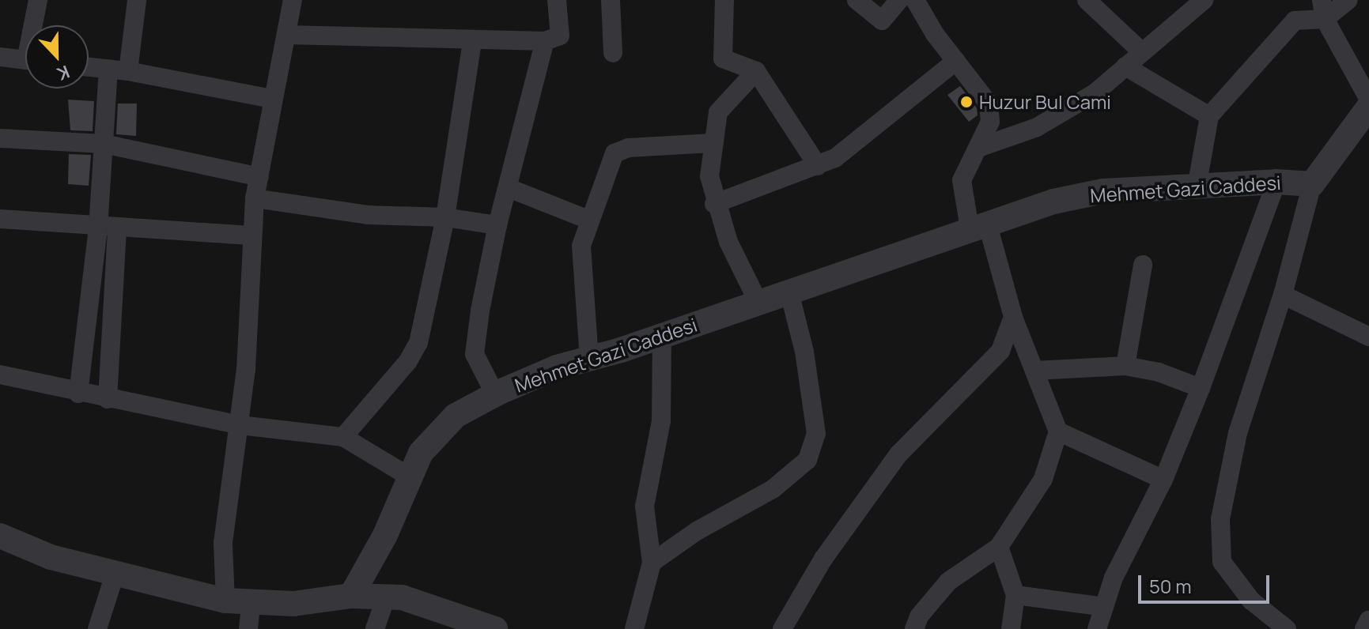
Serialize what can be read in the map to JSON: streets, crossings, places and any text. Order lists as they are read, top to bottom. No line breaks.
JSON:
{"streets":{"street":["Mehmet Gazi Caddesi"]},"places":["Huzur Bul Cami"],"scale_bar":"50 m","north":"bottom"}
